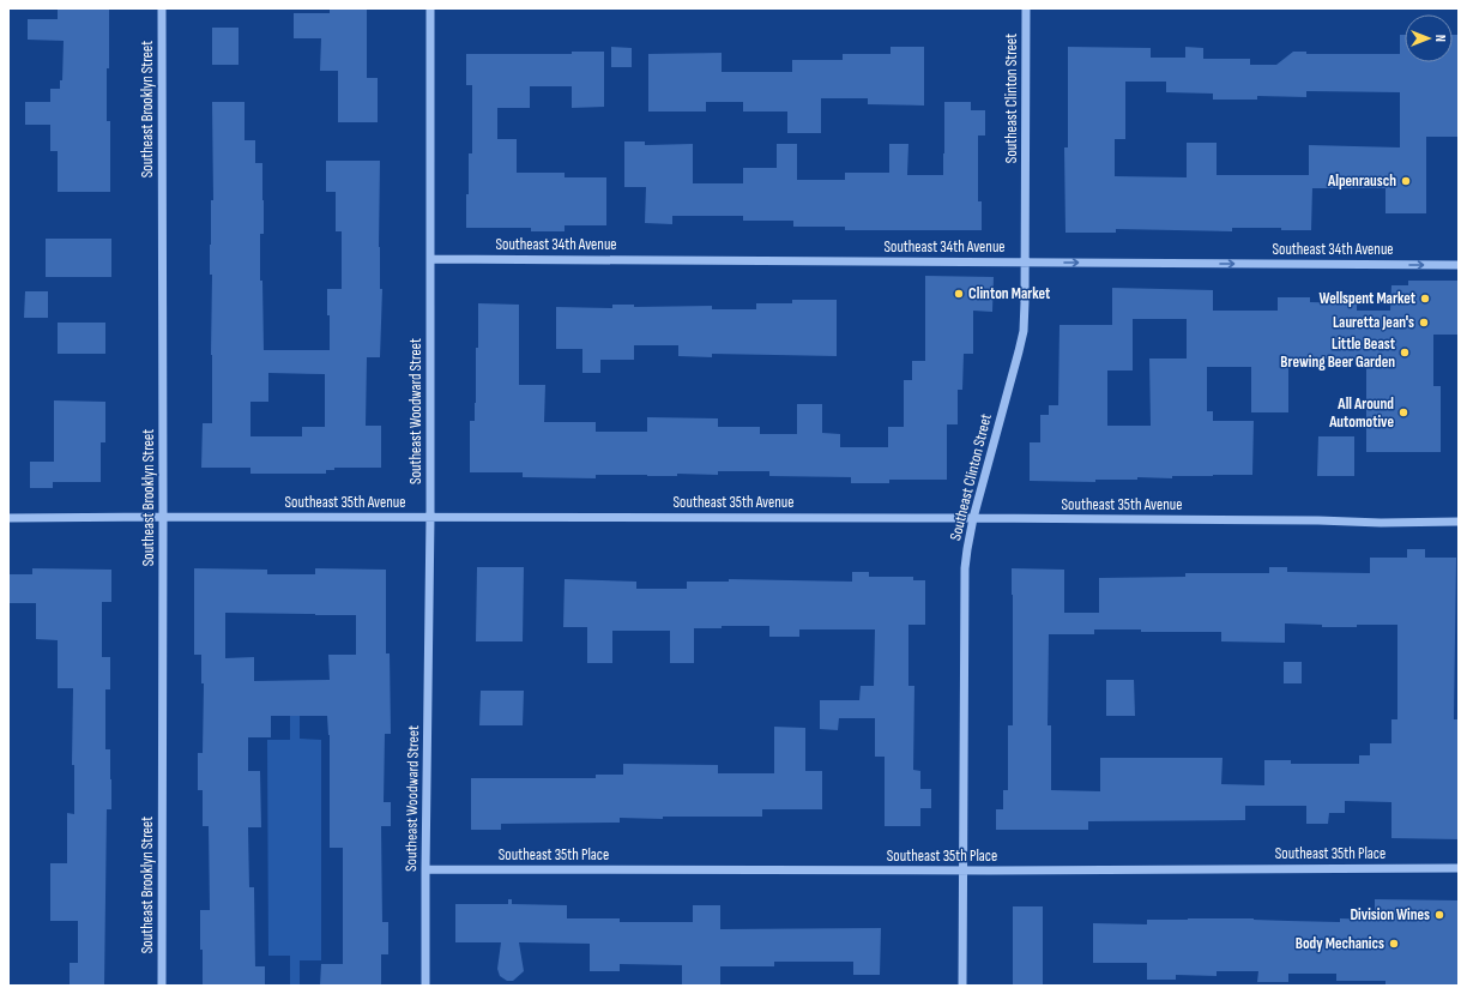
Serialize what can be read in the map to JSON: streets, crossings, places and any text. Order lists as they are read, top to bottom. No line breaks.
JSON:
{"streets":{"street":["Southeast Clinton Street","Southeast Brooklyn Street","Southeast 34th Avenue","Southeast Woodward Street","Southeast 35th Avenue","Southeast 35th Place"]},"crossings":[["Southeast Clinton Street","Southeast 34th Avenue"],["Southeast Clinton Street","Southeast 35th Avenue"],["Southeast Clinton Street","Southeast 35th Place"],["Southeast Brooklyn Street","Southeast 35th Avenue"],["Southeast 34th Avenue","Southeast Woodward Street"],["Southeast Woodward Street","Southeast 35th Avenue"],["Southeast Woodward Street","Southeast 35th Place"]],"one_way":["Southeast 34th Avenue"],"places":["Alpenrausch","Clinton Market","Wellspent Market","Lauretta Jean's","Little Beast Brewing Beer Garden","All Around Automotive","Division Wines","Body Mechanics"],"north":"right"}
